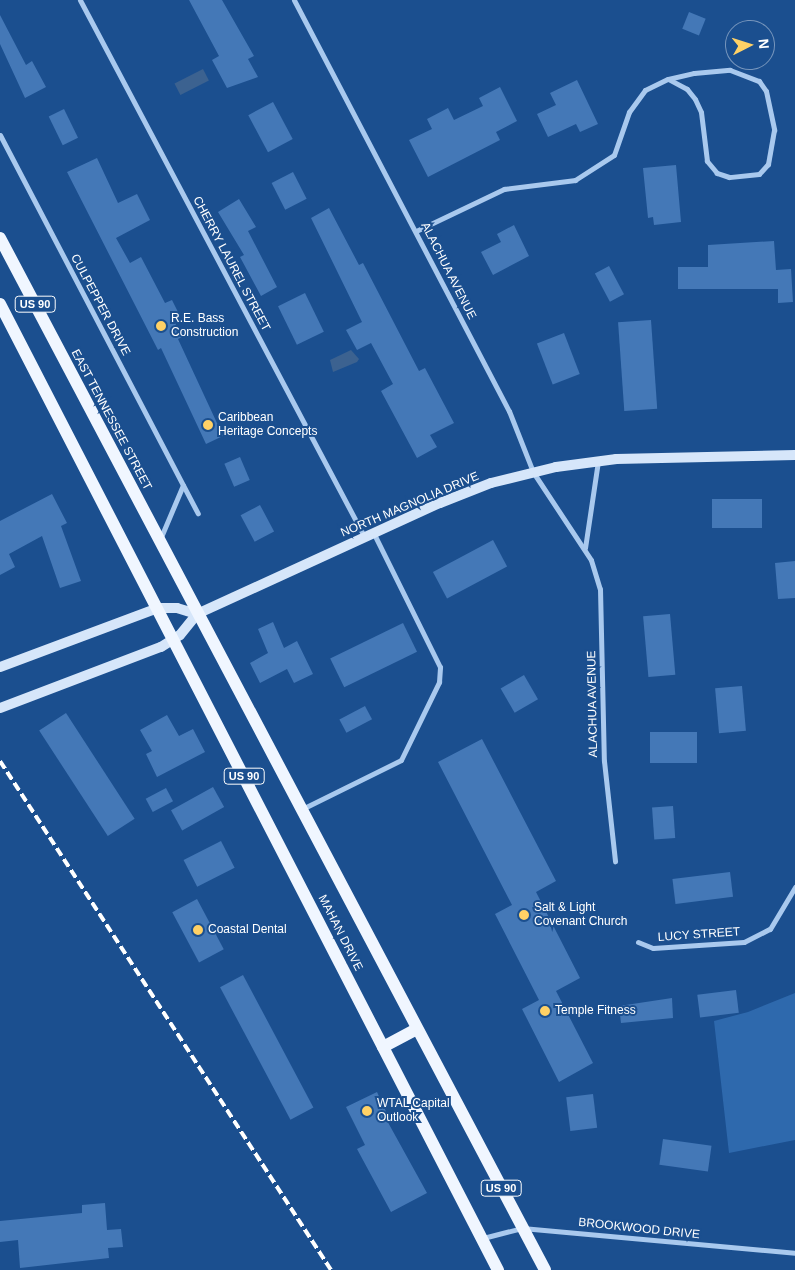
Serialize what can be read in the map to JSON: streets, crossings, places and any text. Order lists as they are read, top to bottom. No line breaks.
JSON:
{"streets":{"main road":["US 90","EAST TENNESSEE STREET","NORTH MAGNOLIA DRIVE","MAHAN DRIVE"],"street":["CHERRY LAUREL STREET","ALACHUA AVENUE","CULPEPPER DRIVE","LUCY STREET","BROOKWOOD DRIVE"]},"crossings":[["CHERRY LAUREL STREET","NORTH MAGNOLIA DRIVE"],["CHERRY LAUREL STREET","MAHAN DRIVE"],["ALACHUA AVENUE","NORTH MAGNOLIA DRIVE"],["US 90","MAHAN DRIVE"],["EAST TENNESSEE STREET","NORTH MAGNOLIA DRIVE"],["EAST TENNESSEE STREET","MAHAN DRIVE"],["NORTH MAGNOLIA DRIVE","MAHAN DRIVE"],["MAHAN DRIVE","BROOKWOOD DRIVE"]],"places":["R.E. Bass Construction","Caribbean Heritage Concepts","Salt & Light Covenant Church","Coastal Dental","Temple Fitness","WTAL Capital Outlook"],"north":"right"}
